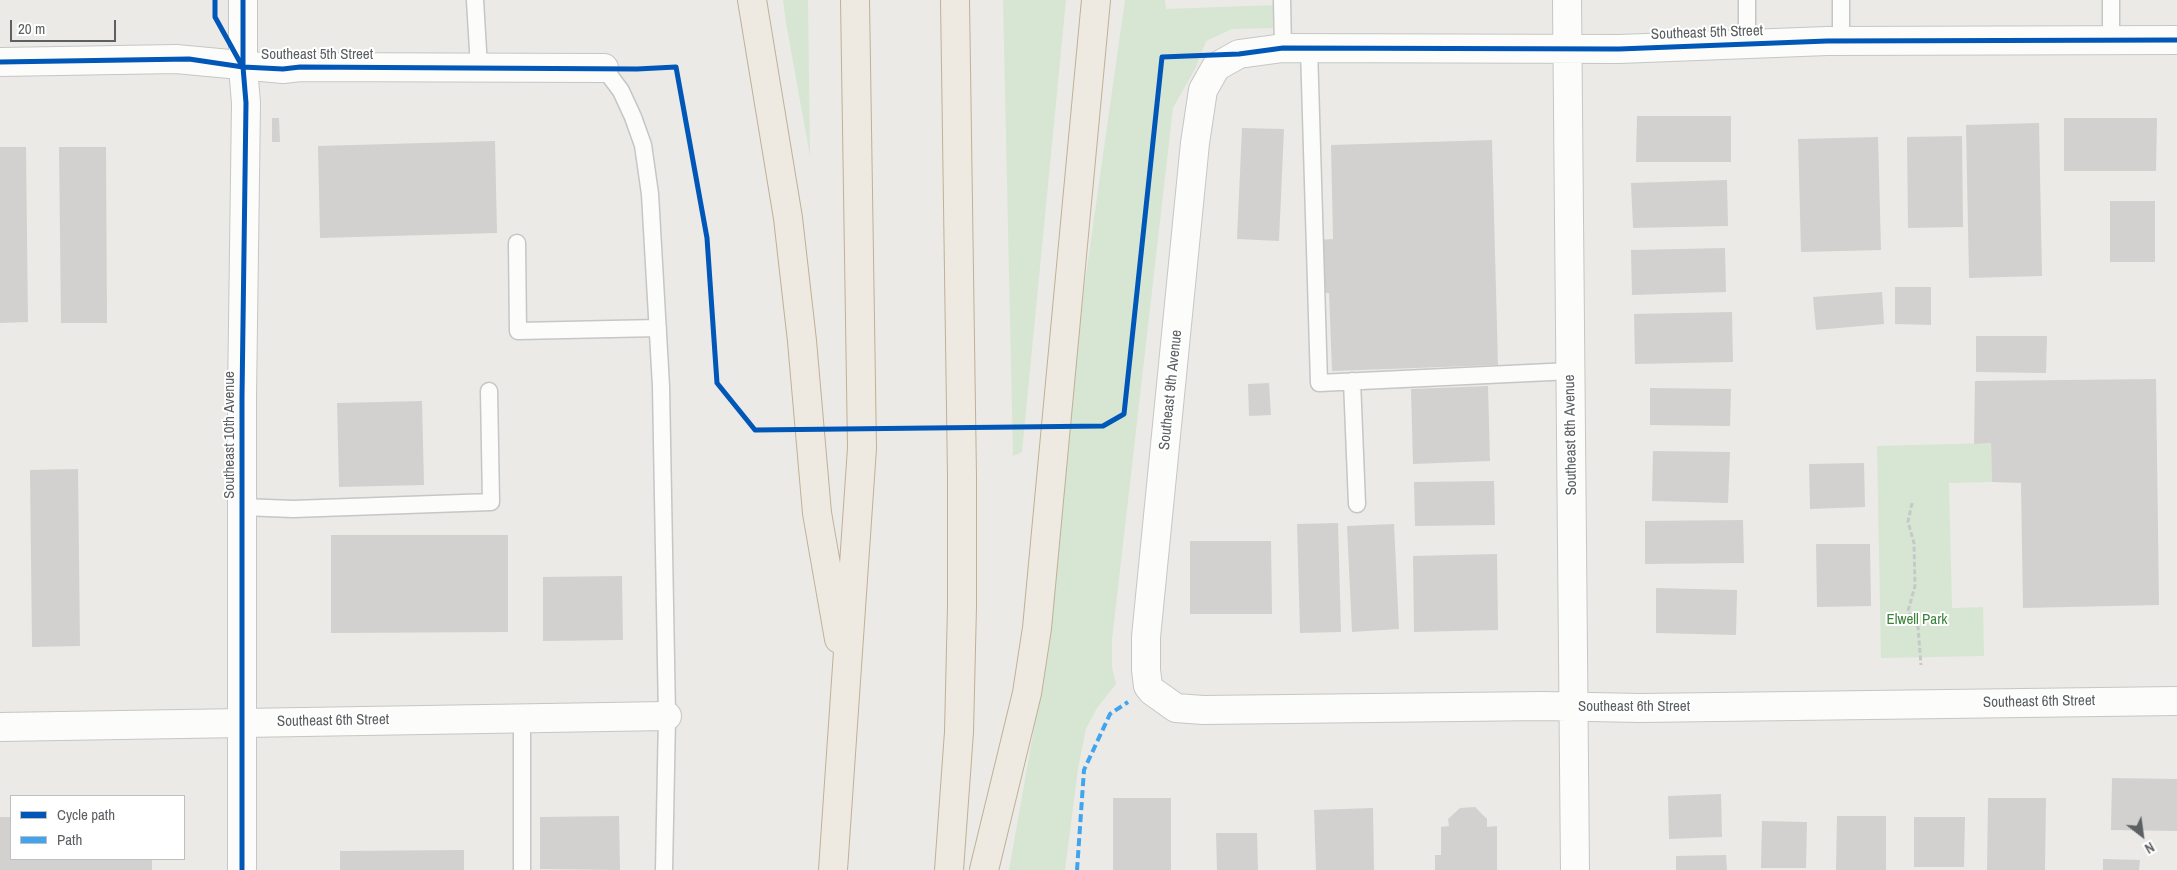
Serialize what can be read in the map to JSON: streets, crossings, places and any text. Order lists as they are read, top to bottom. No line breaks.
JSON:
{"streets":{"street":["Southeast 5th Street","Southeast 9th Avenue","Southeast 10th Avenue","Southeast 8th Avenue","Southeast 6th Street"]},"crossings":[["Southeast 5th Street","Southeast 9th Avenue"],["Southeast 5th Street","Southeast 10th Avenue"],["Southeast 5th Street","Southeast 8th Avenue"],["Southeast 9th Avenue","Southeast 6th Street"],["Southeast 10th Avenue","Southeast 6th Street"],["Southeast 8th Avenue","Southeast 6th Street"]],"parks":["Elwell Park"],"legend":["Cycle path","Path"],"scale_bar":"20 m","north":"bottom right"}
